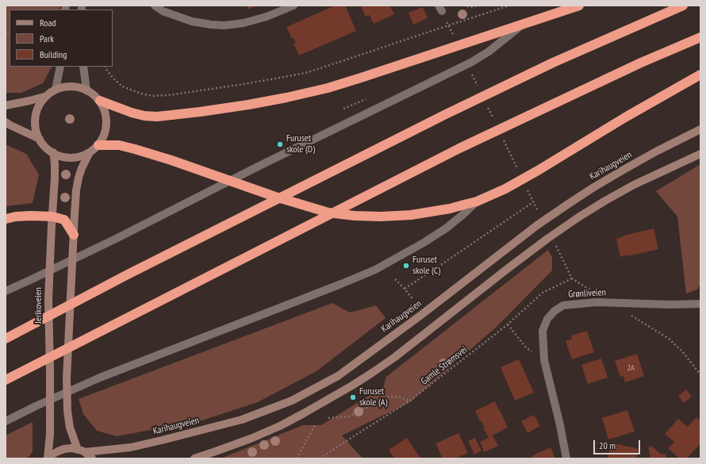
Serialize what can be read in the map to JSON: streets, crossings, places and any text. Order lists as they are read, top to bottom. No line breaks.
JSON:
{"streets":{"main road":["Karihaugveien","Jerikoveien"],"street":["Grønliveien"],"path":["Gamle Strømsvei"]},"crossings":[["Karihaugveien","Jerikoveien"]],"places":["Furuset skole (D)","Furuset skole (C)","Furuset skole (A)"],"house_numbers":["2A"],"legend":["Road","Park","Building"],"scale_bar":"20 m"}
